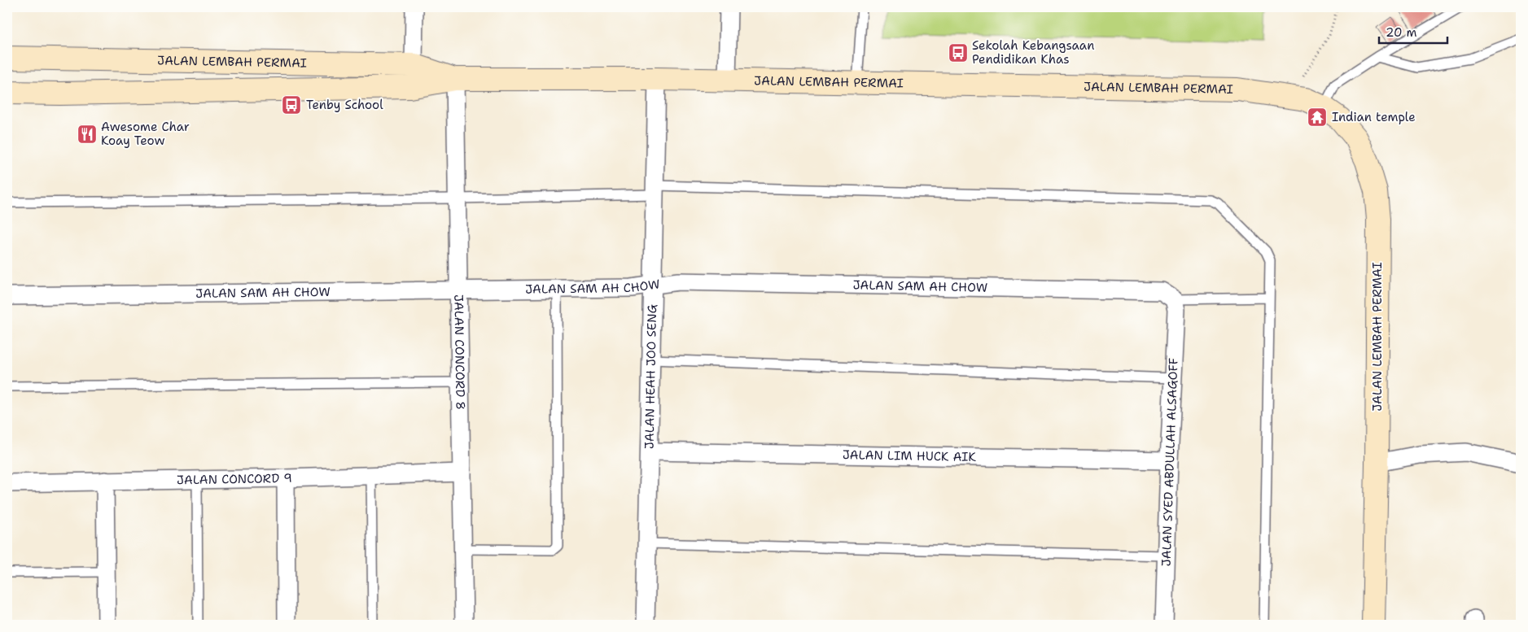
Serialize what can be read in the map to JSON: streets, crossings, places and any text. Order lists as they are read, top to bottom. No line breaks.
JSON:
{"streets":{"main road":["JALAN LEMBAH PERMAI"],"street":["JALAN SAM AH CHOW","JALAN CONCORD 8","JALAN HEAH JOO SENG","JALAN LIM HUCK AIK","JALAN SYED ABDULLAH ALSAGOFF","JALAN CONCORD 9"]},"crossings":[["JALAN LEMBAH PERMAI","JALAN CONCORD 8"],["JALAN LEMBAH PERMAI","JALAN HEAH JOO SENG"],["JALAN SAM AH CHOW","JALAN CONCORD 8"],["JALAN SAM AH CHOW","JALAN HEAH JOO SENG"],["JALAN SAM AH CHOW","JALAN SYED ABDULLAH ALSAGOFF"],["JALAN CONCORD 8","JALAN CONCORD 9"],["JALAN HEAH JOO SENG","JALAN LIM HUCK AIK"],["JALAN LIM HUCK AIK","JALAN SYED ABDULLAH ALSAGOFF"]],"places":{"bus stop":["Sekolah Kebangsaan Pendidikan Khas","Tenby School"],"temple":["Indian temple"],"restaurant":["Awesome Char Koay Teow"]},"scale_bar":"20 m"}
